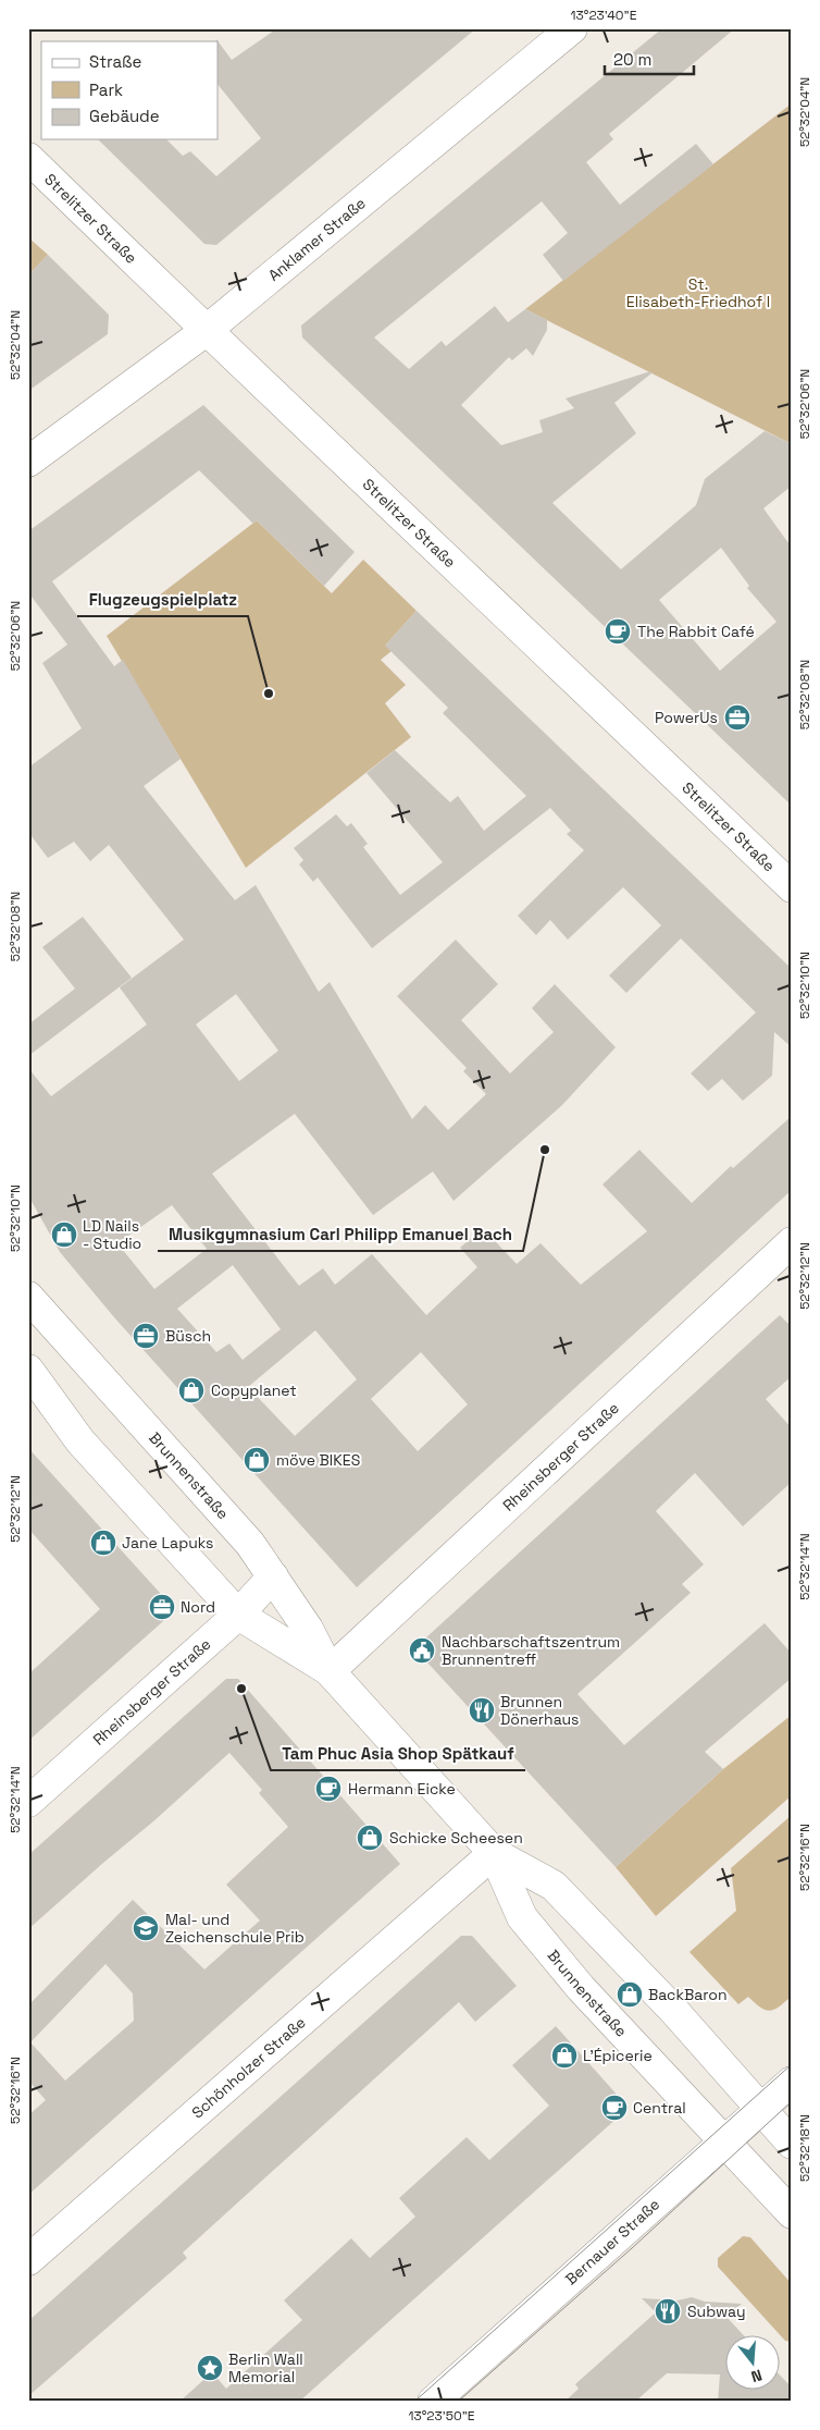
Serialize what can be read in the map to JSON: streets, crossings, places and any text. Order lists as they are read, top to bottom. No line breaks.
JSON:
{"streets":{"street":["Strelitzer Straße","Anklamer Straße","Rheinsberger Straße","Brunnenstraße","Schönholzer Straße","Bernauer Straße"]},"crossings":[["Strelitzer Straße","Anklamer Straße"],["Rheinsberger Straße","Brunnenstraße"],["Brunnenstraße","Schönholzer Straße"],["Brunnenstraße","Bernauer Straße"]],"parks":["St. Elisabeth-Friedhof I"],"places":{"cafe":["The Rabbit Café","Hermann Eicke","Central"],"other":["Flugzeugspielplatz","Musikgymnasium Carl Philipp Emanuel Bach","Tam Phuc Asia Shop Spätkauf"],"office":["PowerUs","Büsch","Nord"],"shop":["LD Nails - Studio","Copyplanet","möve BIKES","Jane Lapuks","Schicke Scheesen","BackBaron","L’Épicerie"],"public building":["Nachbarschaftszentrum Brunnentreff"],"restaurant":["Brunnen Dönerhaus","Subway"],"school or university":["Mal- und Zeichenschule Prib"],"place":["Berlin Wall Memorial"]},"legend":["Straße","Park","Gebäude"],"scale_bar":"20 m","north":"bottom","coordinates":["13°23'40\"E","52°32'04\"N","52°32'06\"N","52°32'08\"N","52°32'10\"N","52°32'12\"N","52°32'14\"N","52°32'16\"N","52°32'18\"N","13°23'50\"E"]}
